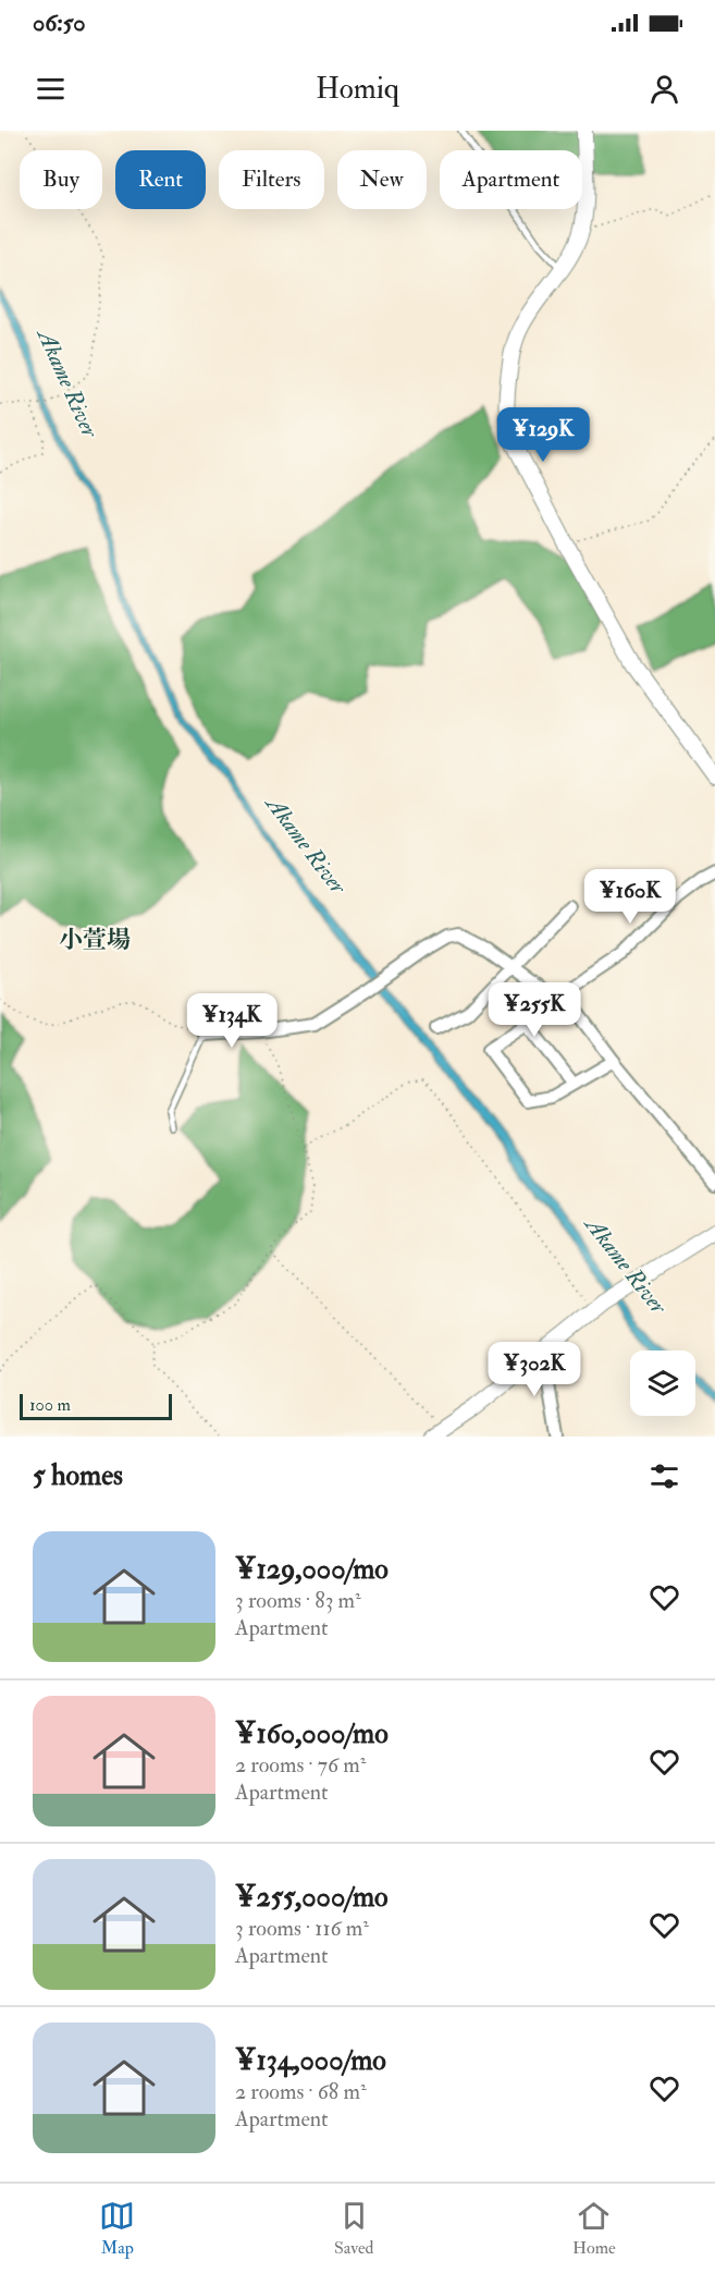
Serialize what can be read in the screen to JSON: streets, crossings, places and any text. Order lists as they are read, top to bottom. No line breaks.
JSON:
{"districts":["小萱場"],"water":["Akame River"],"scale_bar":"100 m","page":{"status":"06:50","header":"Homiq","chip":["Buy","Rent","Filters","New","Apartment"],"price":["¥129K","¥160K","¥255K","¥134K","¥302K"],"scale":"100 m","heading":"5 homes","list":[{"name":"¥129,000/mo","note":"3 rooms · 83 m² · Apartment"},{"name":"¥160,000/mo","note":"2 rooms · 76 m² · Apartment"},{"name":"¥255,000/mo","note":"3 rooms · 116 m² · Apartment"},{"name":"¥134,000/mo","note":"2 rooms · 68 m² · Apartment"}],"tabs":["Map","Saved","Home"]}}
